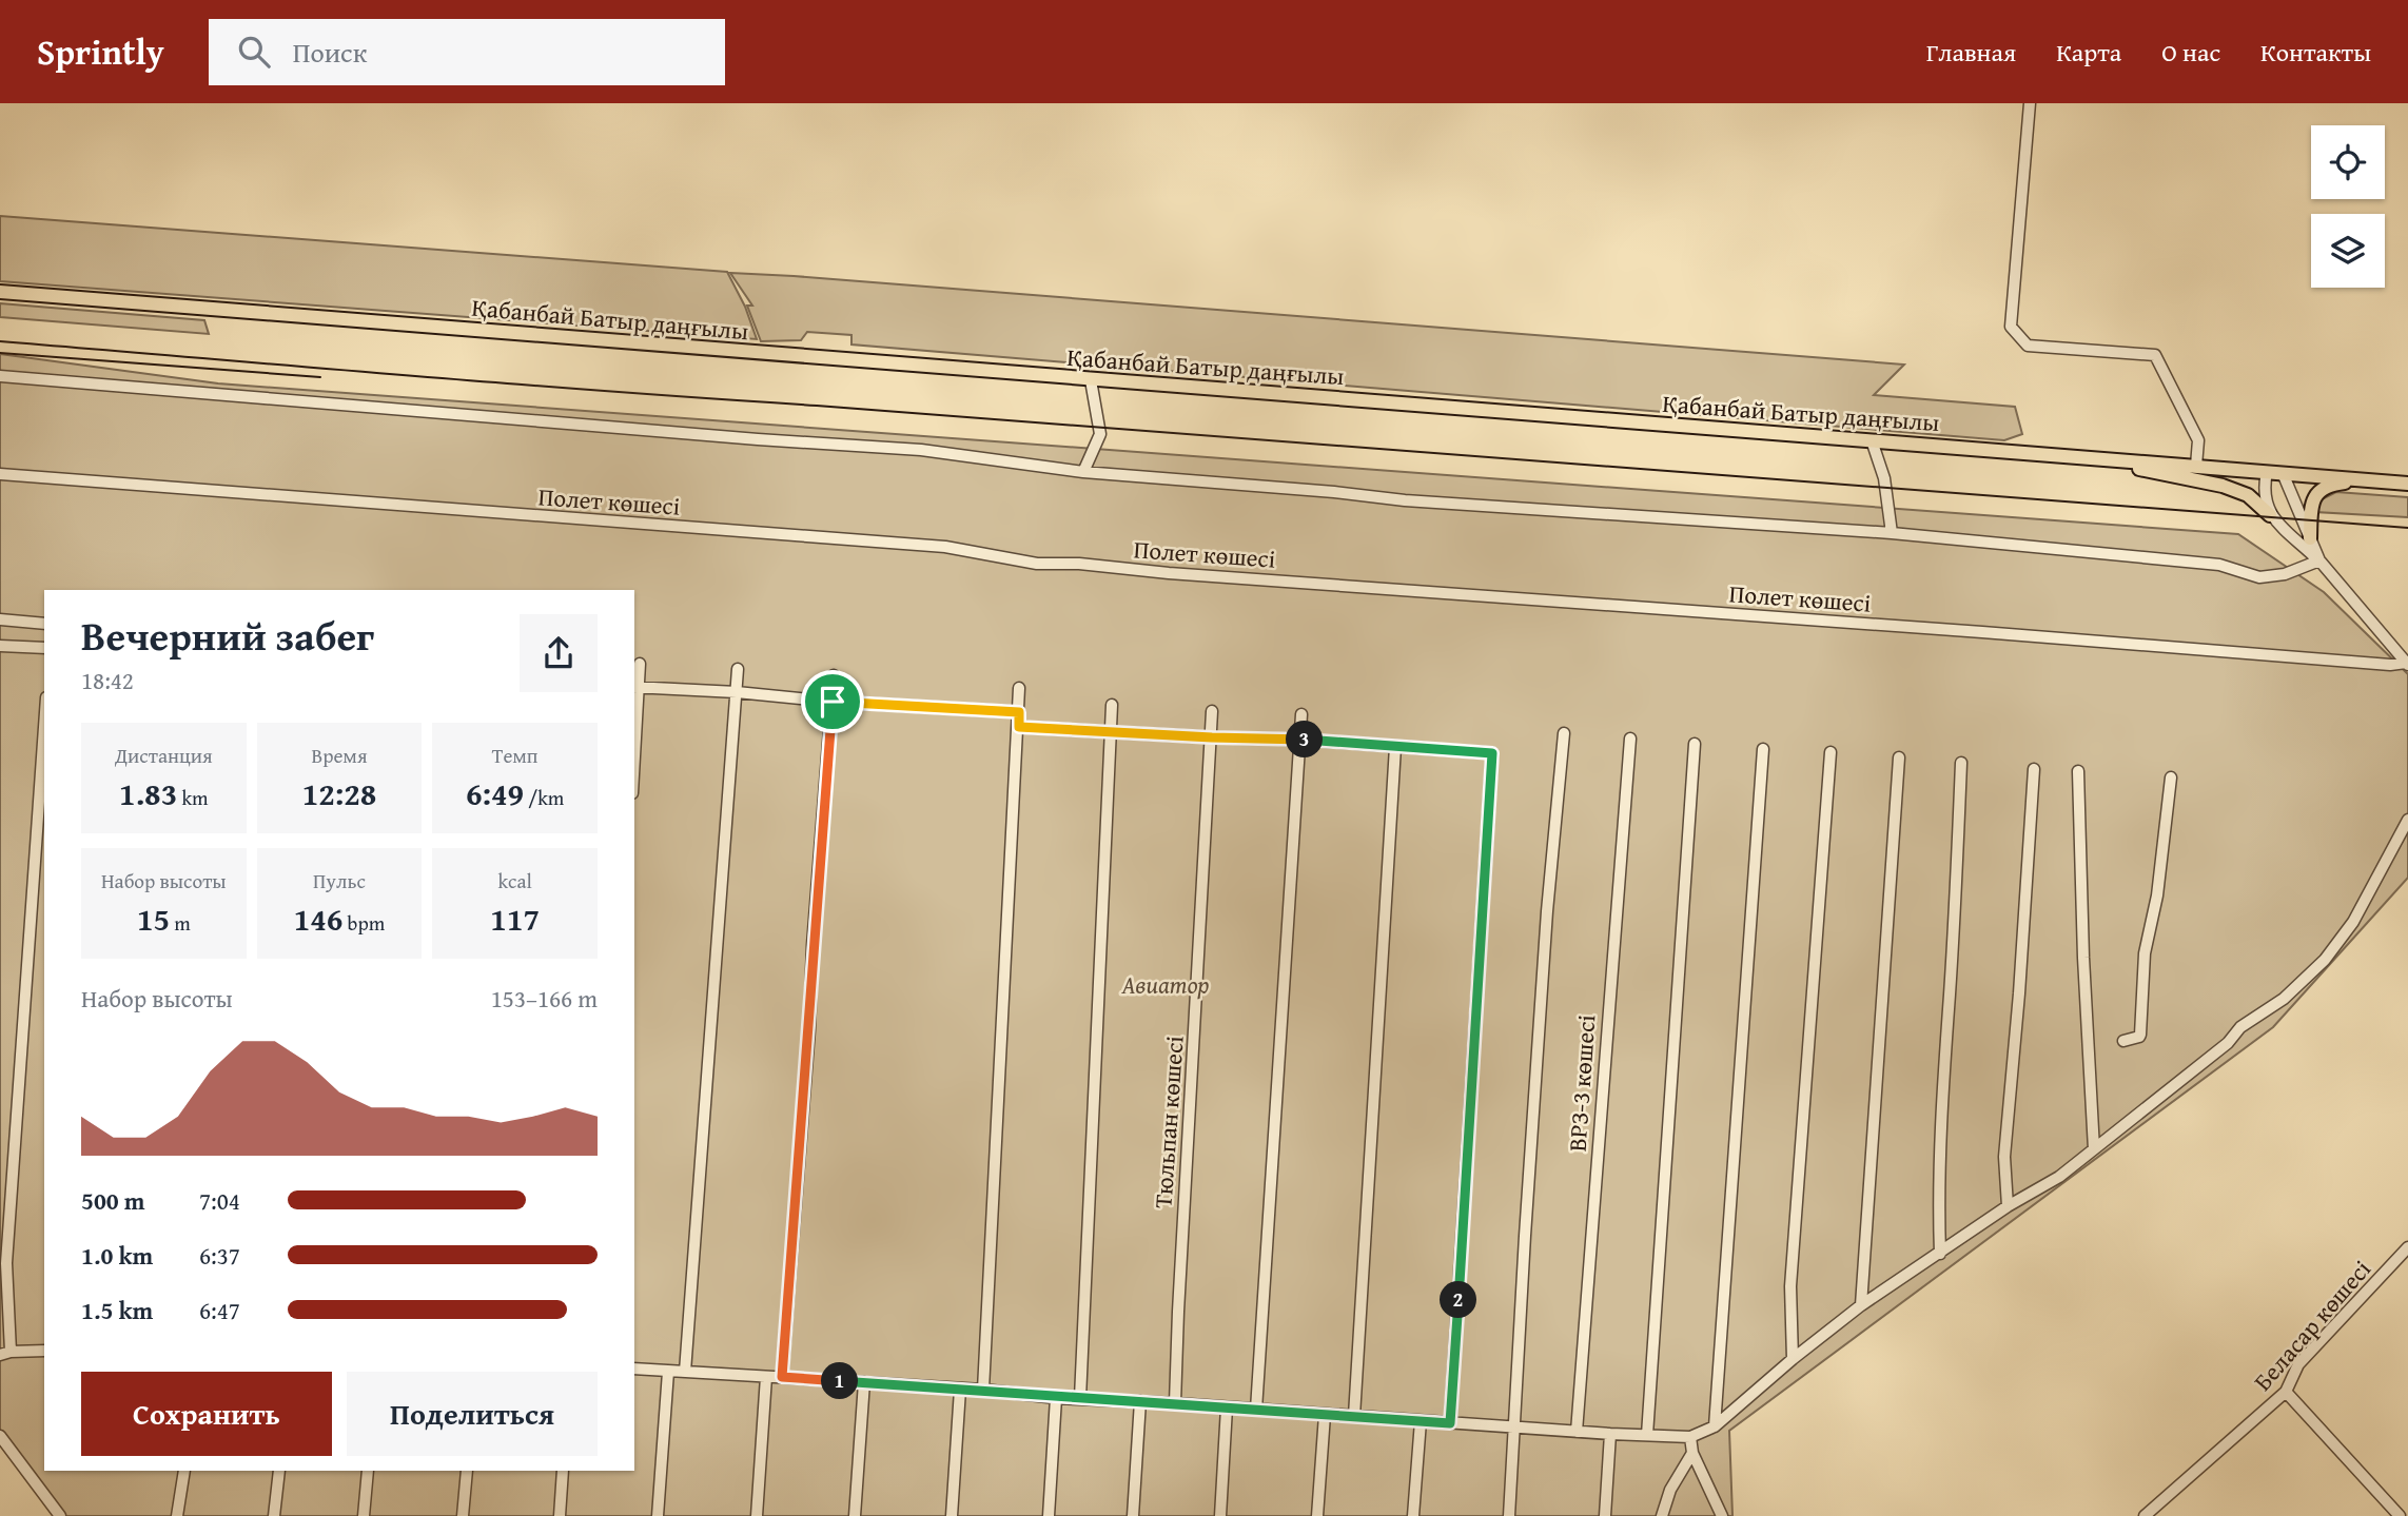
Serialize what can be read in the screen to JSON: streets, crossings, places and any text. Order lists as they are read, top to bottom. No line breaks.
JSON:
{"streets":{"main road":["Қабанбай Батыр даңғылы"],"street":["Полет көшесі","ВРЗ-3 көшесі","Тюльпан көшесі","Беласар көшесі"]},"parks":["Авиатор"],"page":{"header":"Sprintly","search":"Поиск","nav":["Главная","Карта","О нас","Контакты"],"heading":["Вечерний забег","18:42"],"stats":[["Дистанция","1.83 km"],["Время","12:28"],["Темп","6:49 /km"],["Набор высоты","15 m"],["Пульс","146 bpm"],["kcal","117"]],"pins":["3","2","1"],"chart":["Набор высоты","153–166 m"],"list":[{"name":"500 m","note":"7:04"},{"name":"1.0 km","note":"6:37"},{"name":"1.5 km","note":"6:47"}],"buttons":["Сохранить","Поделиться"]}}
